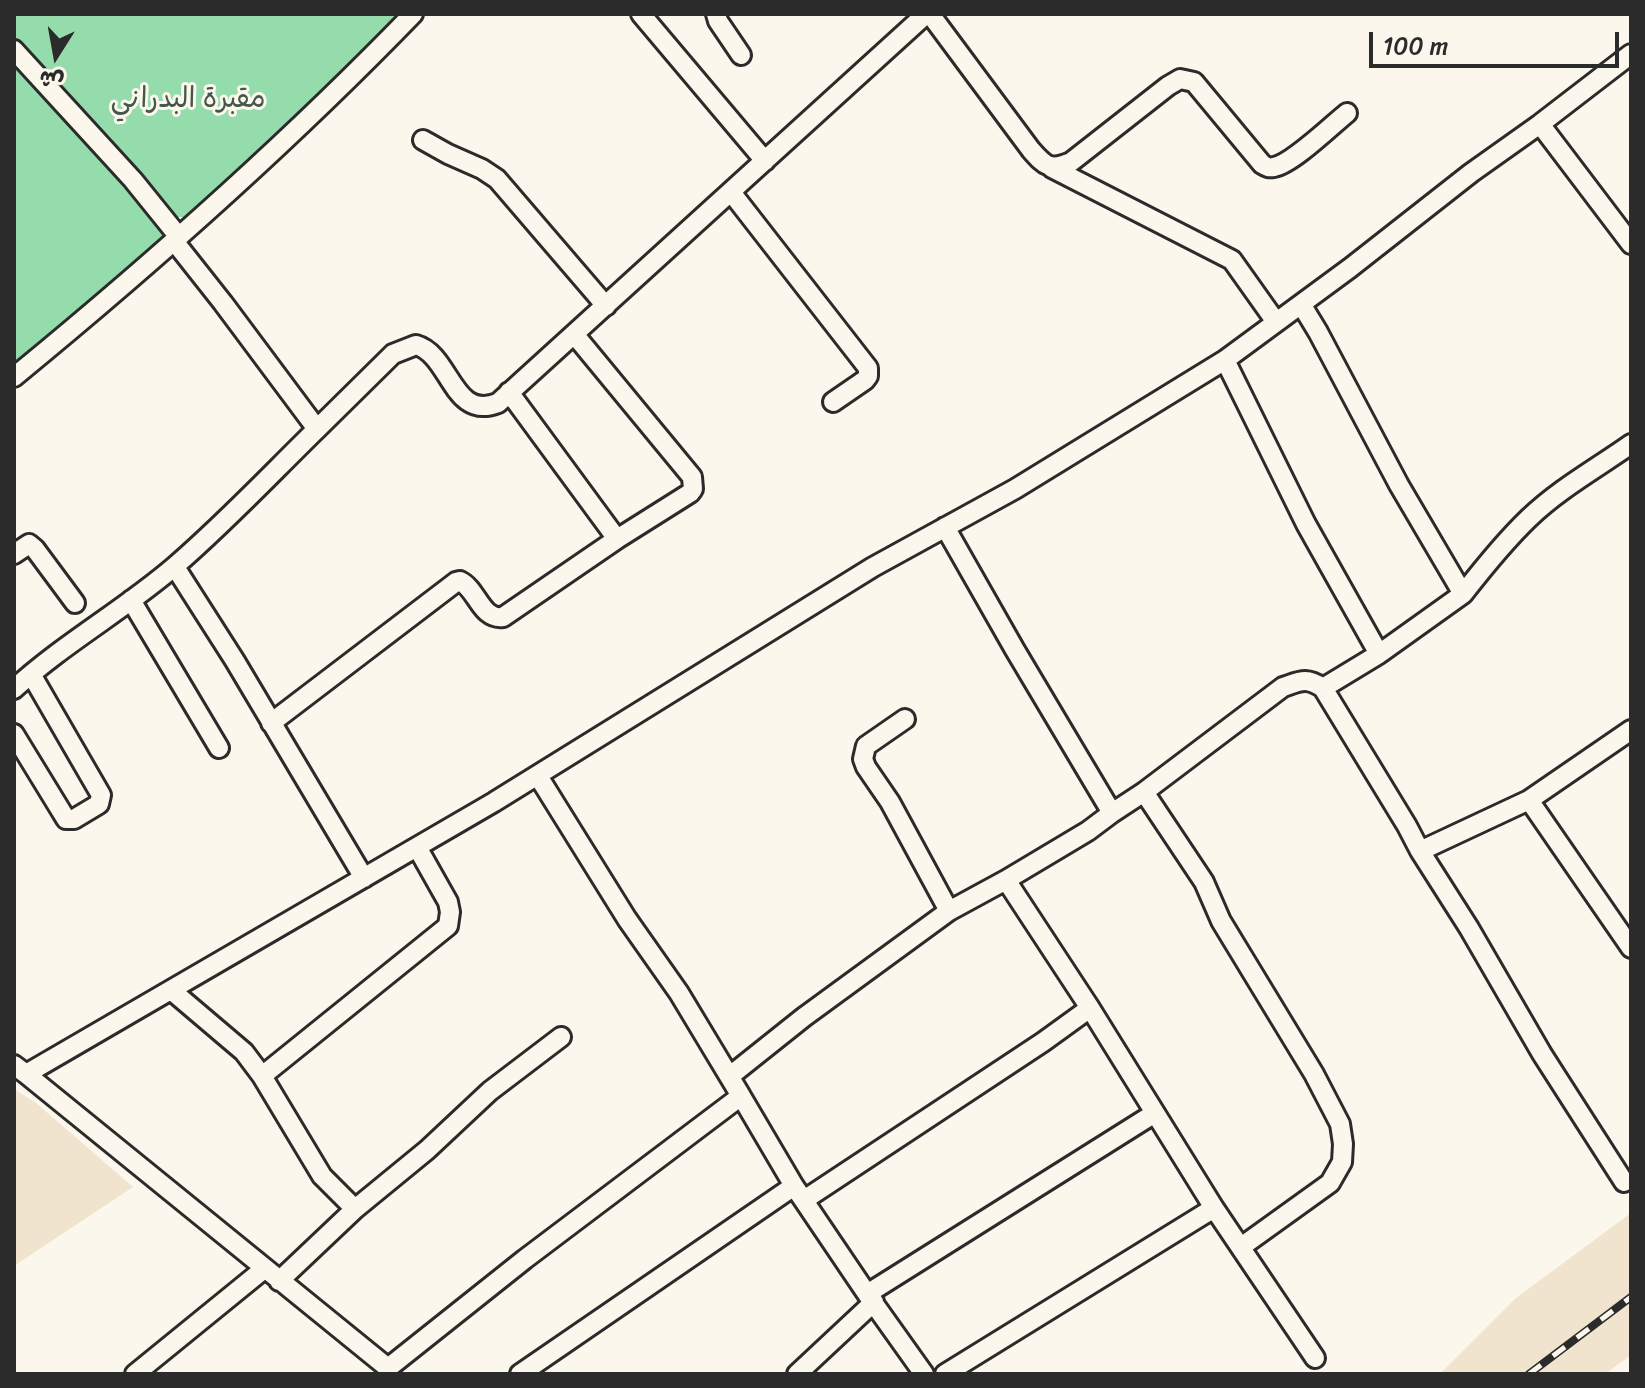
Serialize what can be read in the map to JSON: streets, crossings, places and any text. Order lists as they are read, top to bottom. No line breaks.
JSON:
{"parks":["مقبرة البدراني"],"scale_bar":"100 m","north":"bottom"}
